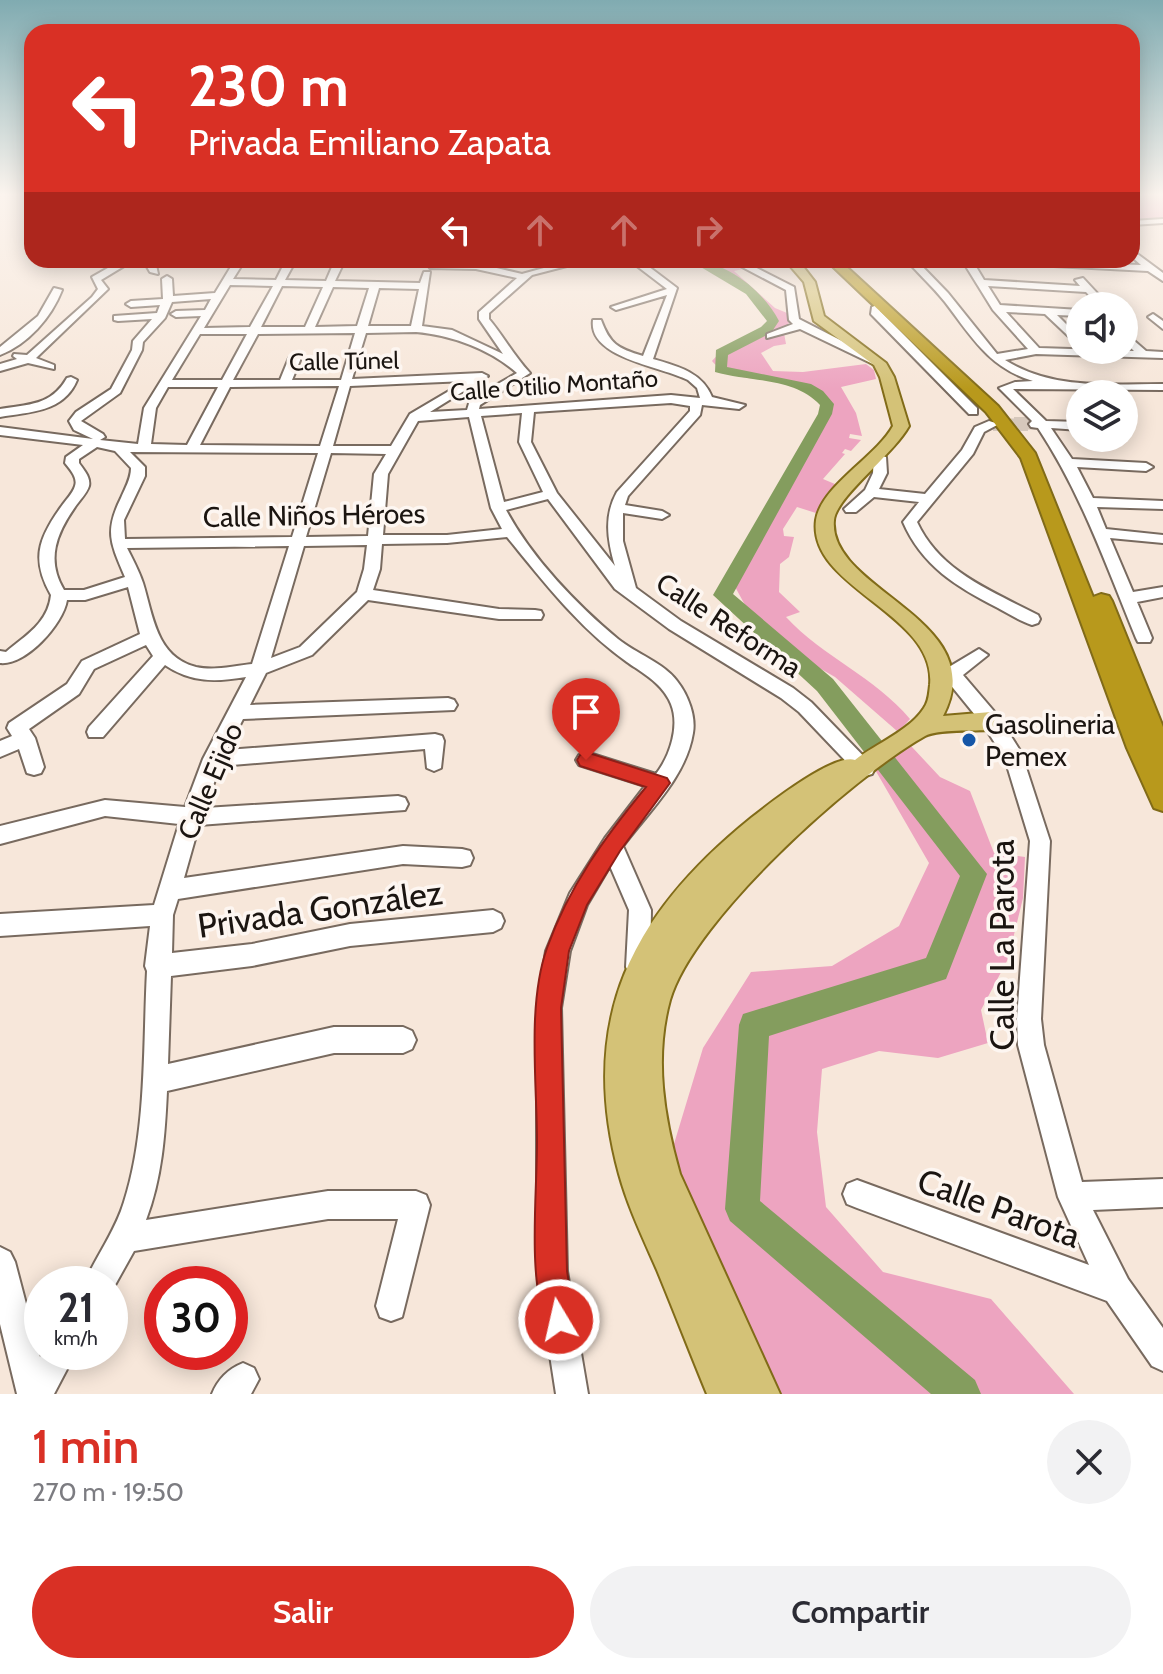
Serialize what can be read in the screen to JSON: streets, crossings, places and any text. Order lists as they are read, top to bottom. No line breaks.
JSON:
{"streets":{"street":["Calle Túnel","Calle Otilio Montaño","Calle Niños Héroes","Calle Reforma","Calle Ejido","Privada González","Calle La Parota","Calle Parota"]},"crossings":[["Calle Túnel","Calle Ejido"],["Calle Niños Héroes","Calle Ejido"],["Calle Ejido","Privada González"],["Calle La Parota","Calle Parota"]],"places":["Gasolineria Pemex"],"page":{"turn":["230 m","Privada Emiliano Zapata"],"speed":"21 km/h","limit":"30","heading":["1 min","270 m · 19:50"],"buttons":["Salir","Compartir"]}}
